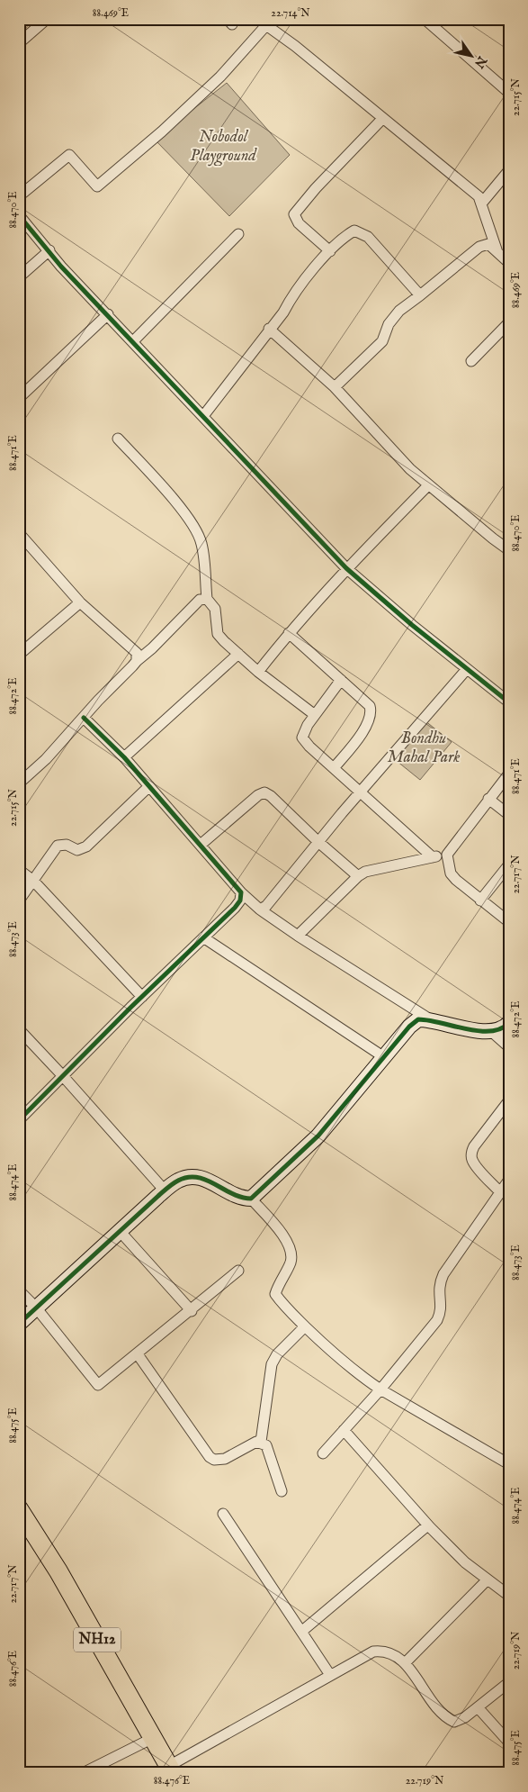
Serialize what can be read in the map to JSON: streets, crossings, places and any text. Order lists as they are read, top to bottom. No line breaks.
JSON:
{"streets":{"highway":["NH12"]},"parks":["Nobodol Playground","Bondhu Mahal Park"],"north":"bottom right","coordinates":["88.469°E","22.714°N","22.715°N","88.470°E","88.471°E","88.472°E","22.717°N","88.473°E","88.474°E","88.475°E","22.719°N","88.476°E"]}
